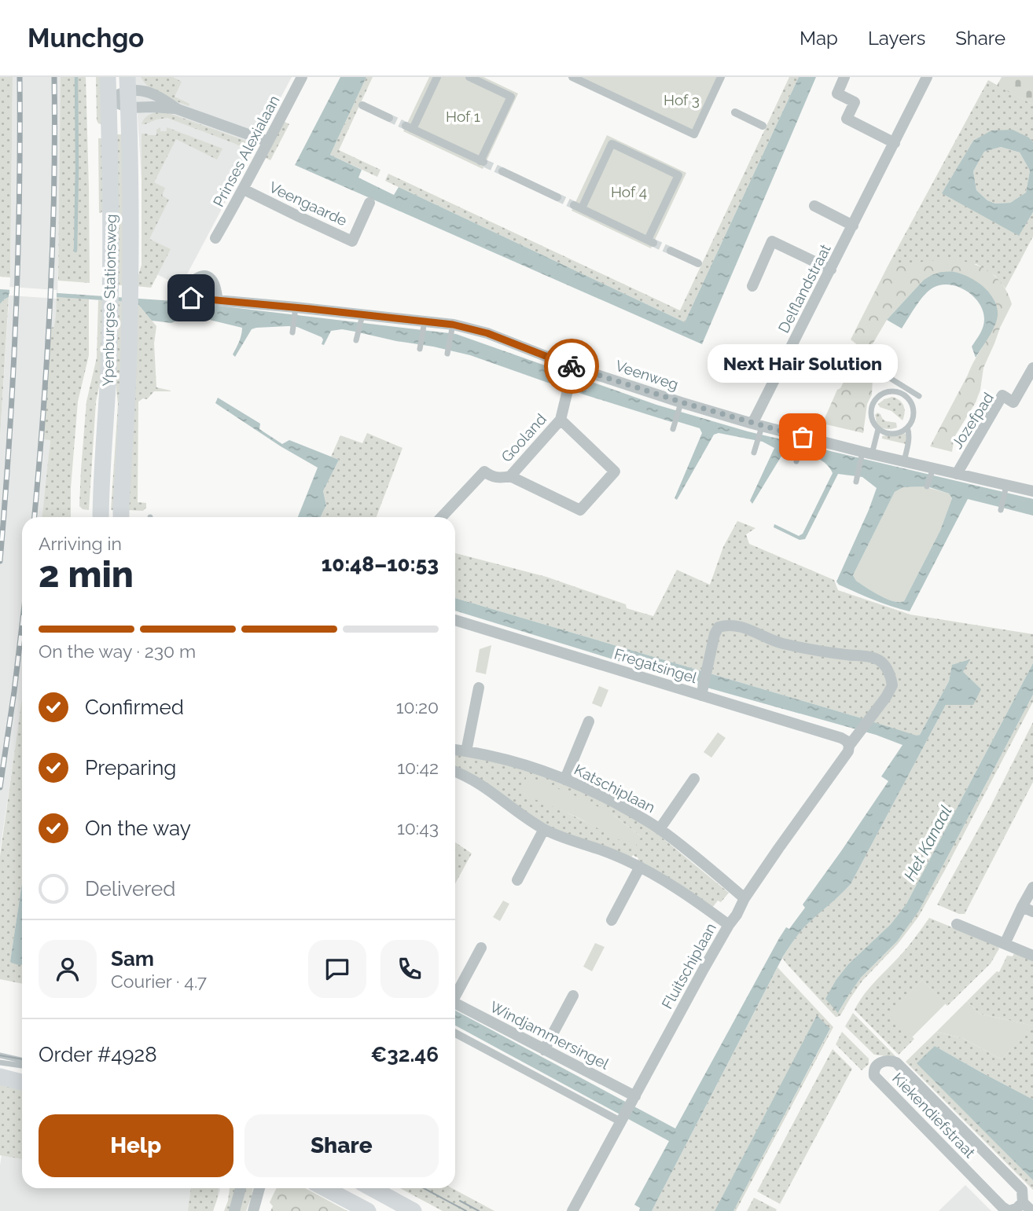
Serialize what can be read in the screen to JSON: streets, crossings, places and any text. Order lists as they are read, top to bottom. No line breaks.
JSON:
{"streets":{"main road":["Ypenburgse Stationsweg"],"street":["Prinses Alexialaan","Veengaarde","Delflandstraat","Veenweg","Jozefpad","Gooland","Fregatsingel","Katschiplaan","Fluitschiplaan","Windjammersingel","Kiekendiefstraat"]},"crossings":[["Prinses Alexialaan","Veengaarde"],["Delflandstraat","Veenweg"],["Veenweg","Jozefpad"],["Veenweg","Gooland"],["Fregatsingel","Fluitschiplaan"],["Katschiplaan","Fluitschiplaan"],["Fluitschiplaan","Windjammersingel"]],"water":["Het Kanaal"],"parks":["Hof 3","Hof 1","Hof 4"],"places":["Next Hair Solution"],"page":{"header":"Munchgo","nav":["Map","Layers","Share"],"bubble":"Next Hair Solution","heading":["2 min","Arriving in","10:48–10:53"],"panel":["Sam","Courier · 4.7","Order #4928","€32.46"],"bar":"On the way · 230 m","list":[["Confirmed","10:20"],["Preparing","10:42"],["On the way","10:43"],"Delivered"],"buttons":["Help","Share"]}}
